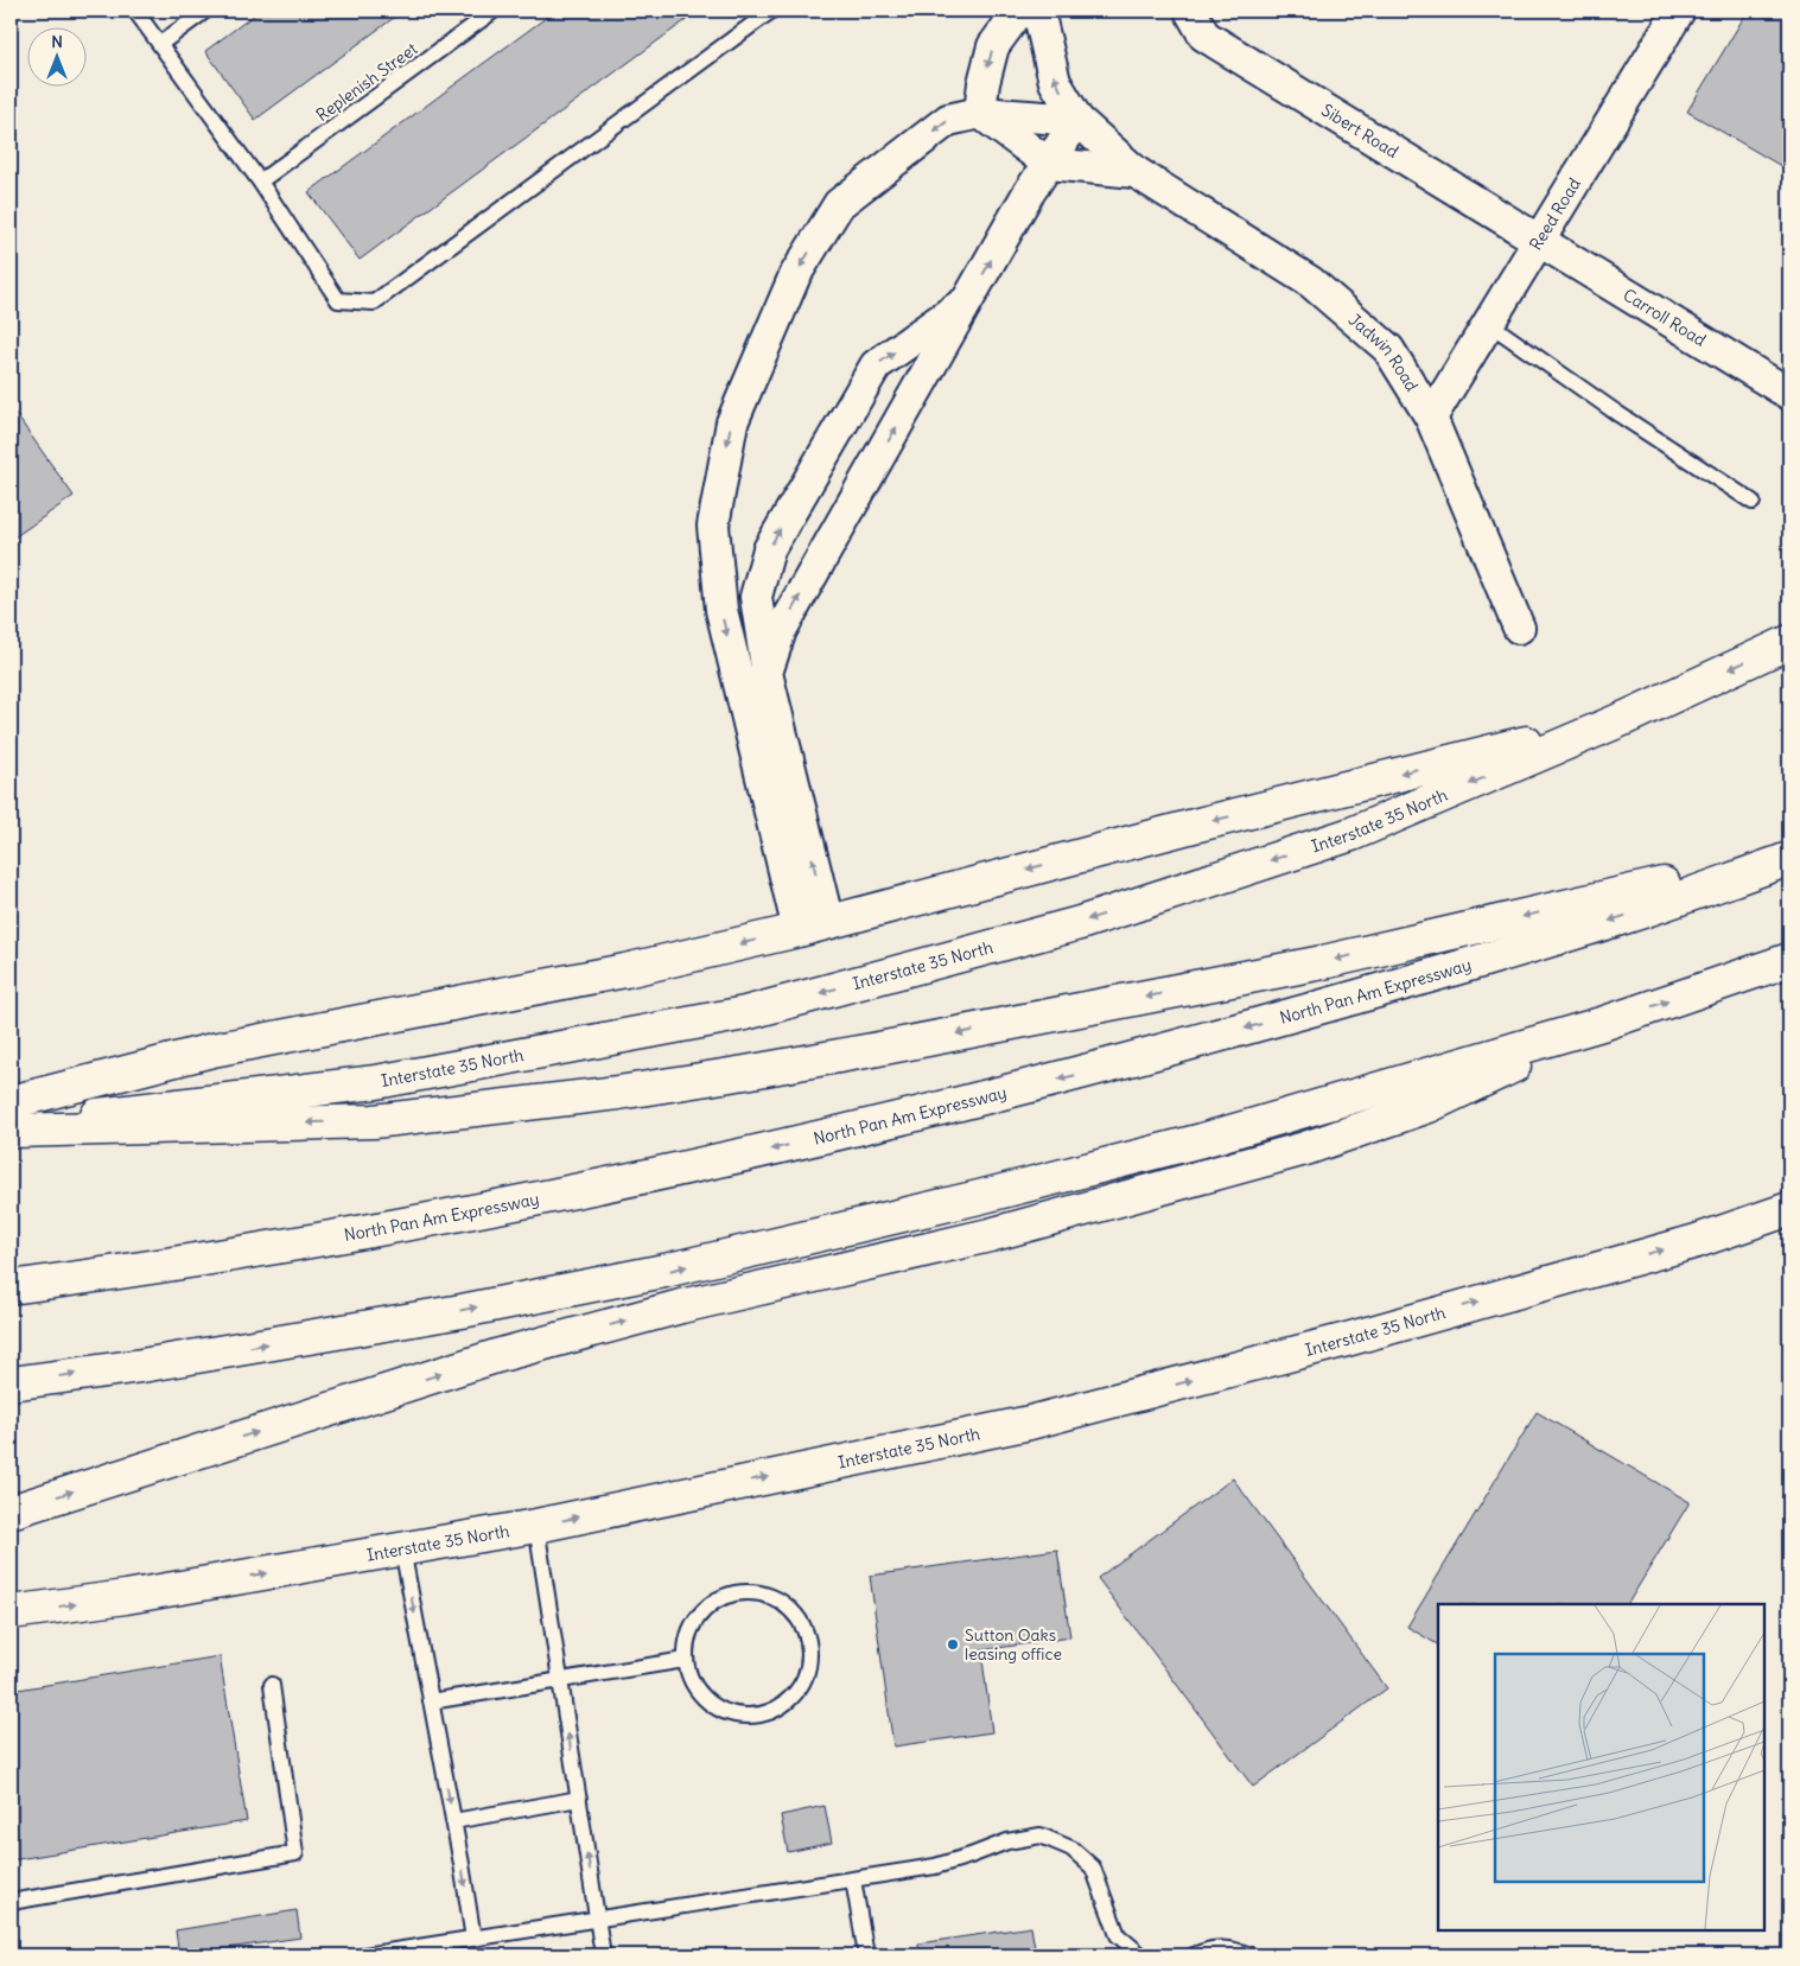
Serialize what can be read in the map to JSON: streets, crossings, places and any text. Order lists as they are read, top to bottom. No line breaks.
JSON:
{"streets":{"main road":["Interstate 35 North","North Pan Am Expressway"],"street":["Sibert Road","Reed Road","Carroll Road","Jadwin Road"],"lane":["Replenish Street"]},"crossings":[["Sibert Road","Reed Road"],["Sibert Road","Carroll Road"],["Reed Road","Carroll Road"],["Reed Road","Jadwin Road"]],"places":["Sutton Oaks leasing office"],"north":"top"}
